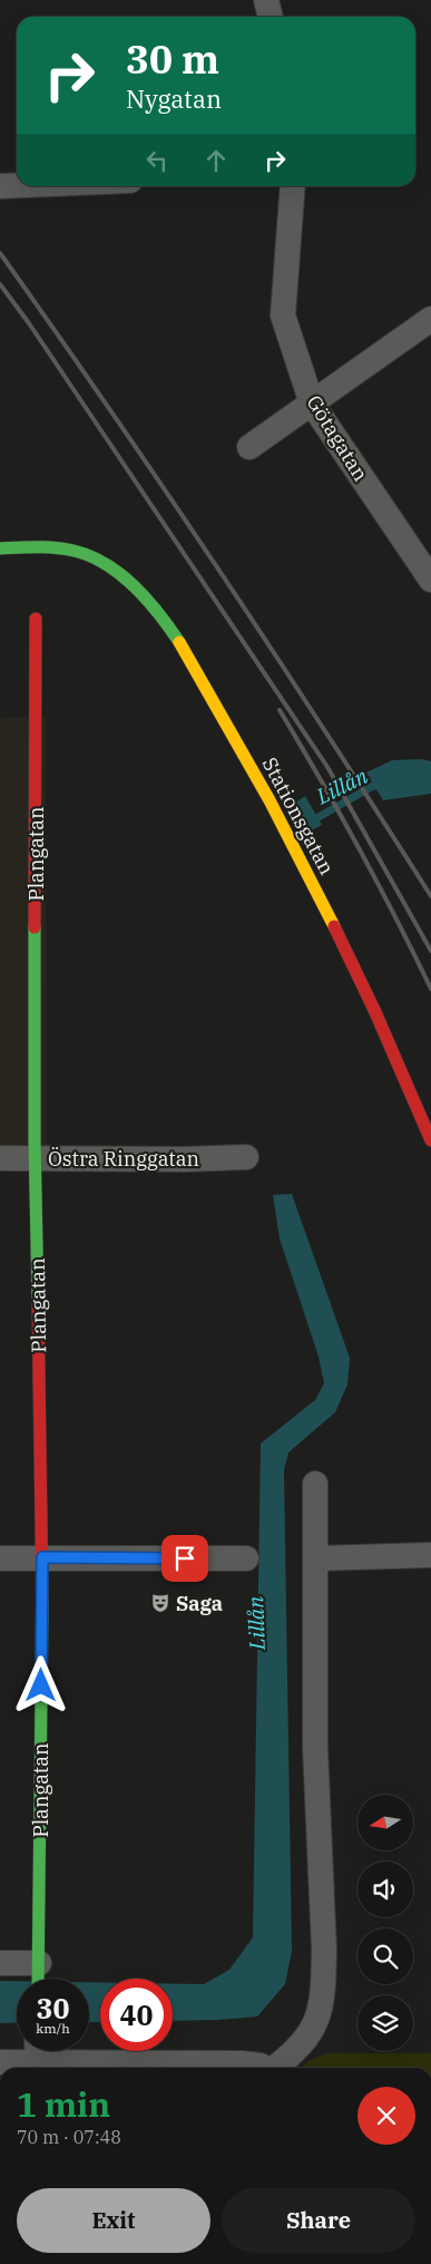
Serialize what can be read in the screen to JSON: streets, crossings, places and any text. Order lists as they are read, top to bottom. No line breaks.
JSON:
{"streets":{"street":["Götagatan","Stationsgatan","Plangatan","Östra Ringgatan"]},"crossings":[["Plangatan","Östra Ringgatan"]],"water":["Lillån"],"places":{"theatre":["Saga"]},"north":"left","page":{"turn":["30 m","Nygatan"],"speed":"30 km/h","limit":"40","heading":["1 min","70 m · 07:48"],"buttons":["Exit","Share"]}}
